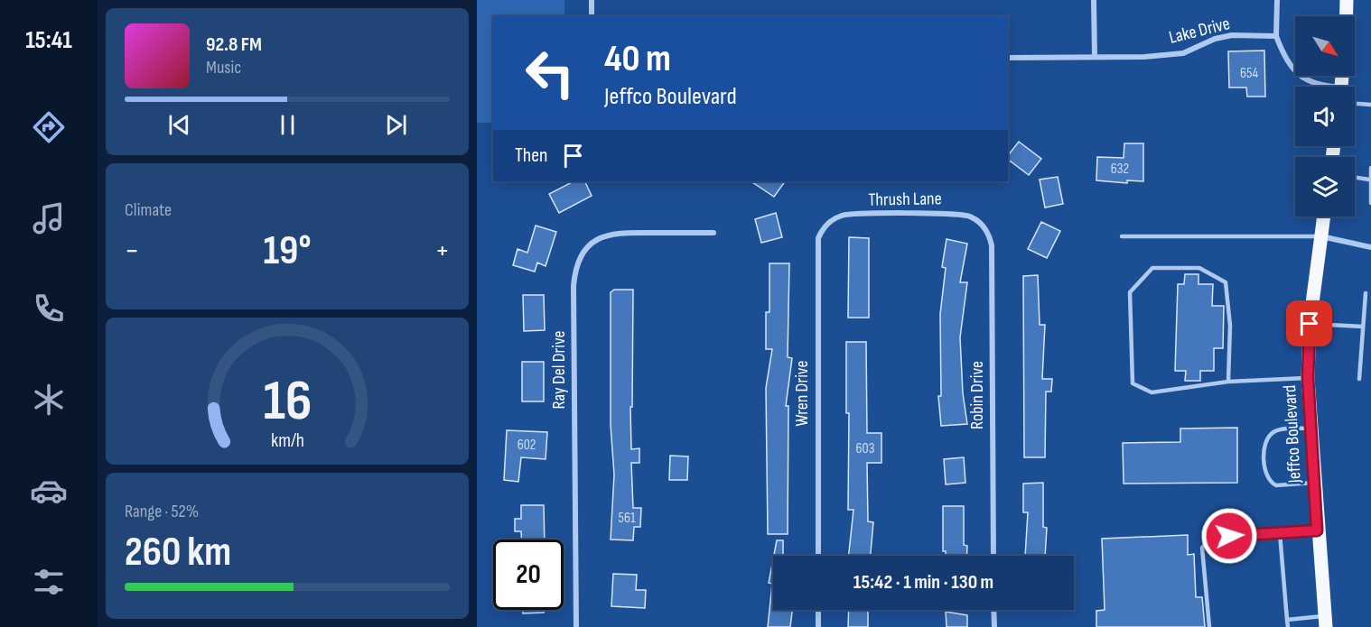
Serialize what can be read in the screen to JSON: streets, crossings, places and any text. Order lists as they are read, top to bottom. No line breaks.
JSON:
{"streets":{"main road":["Jeffco Boulevard"],"street":["Lake Drive","Thrush Lane","Ray Del Drive","Wren Drive","Robin Drive"]},"crossings":[["Thrush Lane","Wren Drive"],["Thrush Lane","Robin Drive"]],"house_numbers":["654","632","602","603","561"],"north":"bottom right","page":{"tabs":"15:41","turn":["40 m","Jeffco Boulevard"],"song":["92.8 FM","Music"],"then":"Then","tile":["Climate",["Range · 52%","260 km"]],"heat":["−","19°","+"],"limit":"20","trip":"15:42 · 1 min · 130 m","gauge":["16","km/h"]}}
